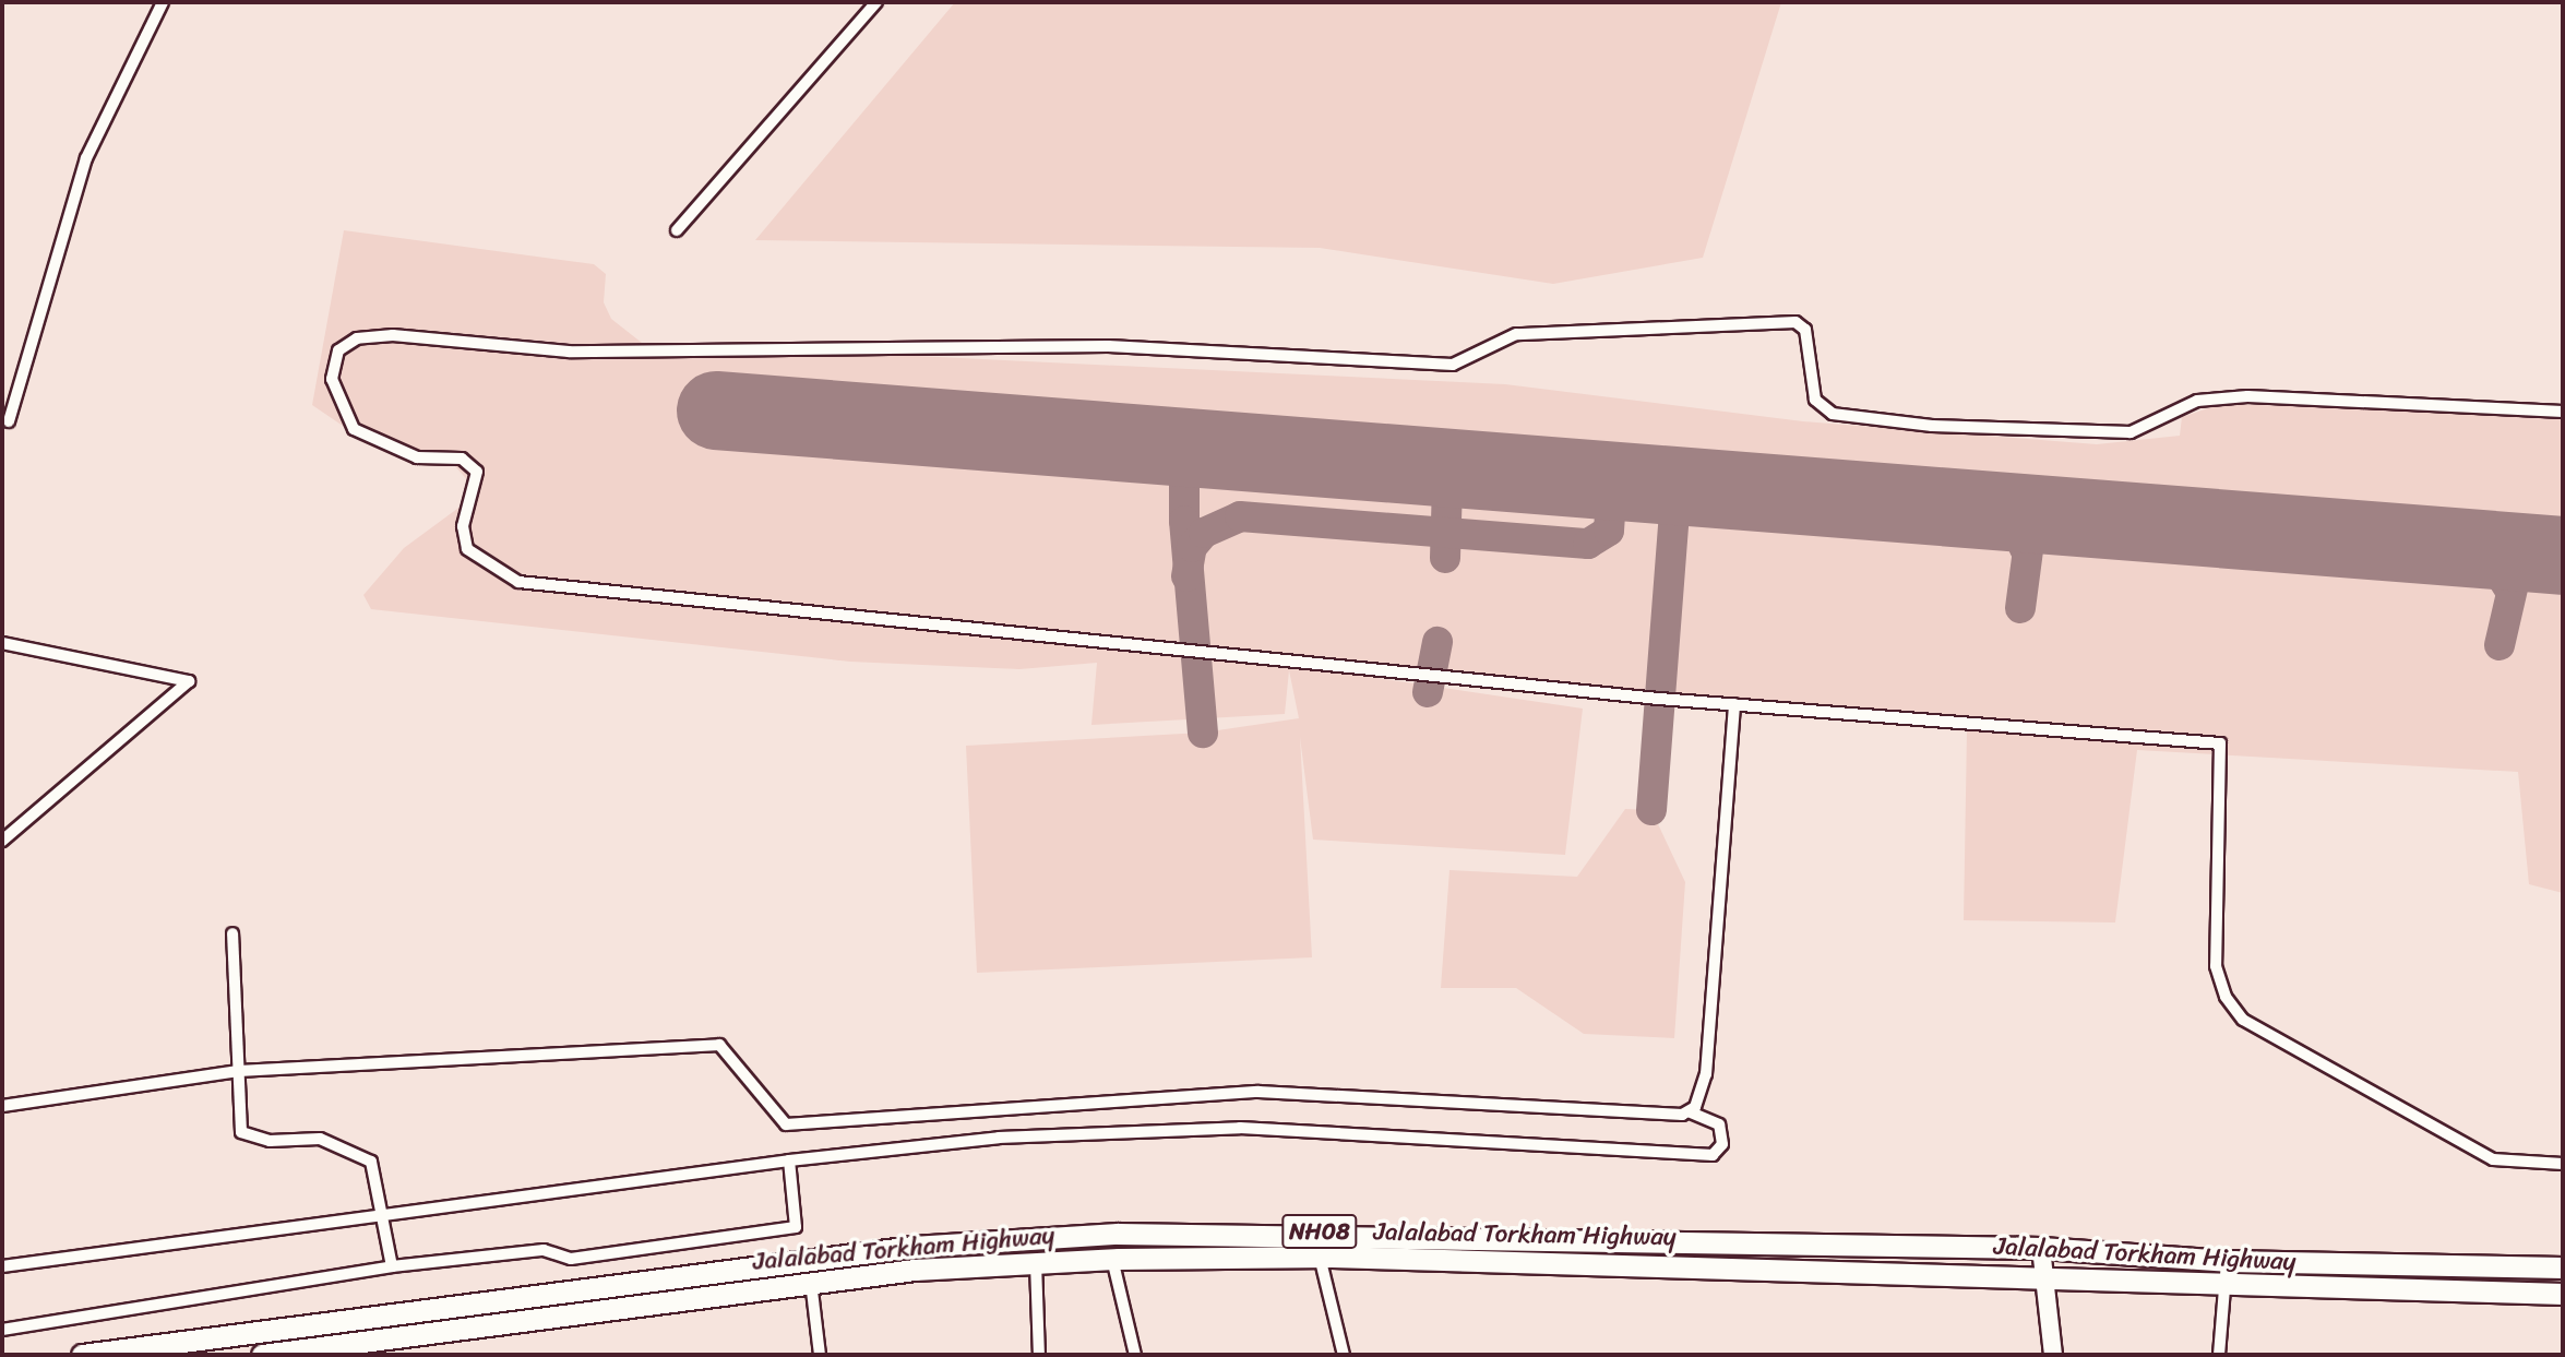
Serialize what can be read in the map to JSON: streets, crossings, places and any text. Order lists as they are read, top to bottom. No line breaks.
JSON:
{"streets":{"highway":["NH08","Jalalabad Torkham Highway"]}}
